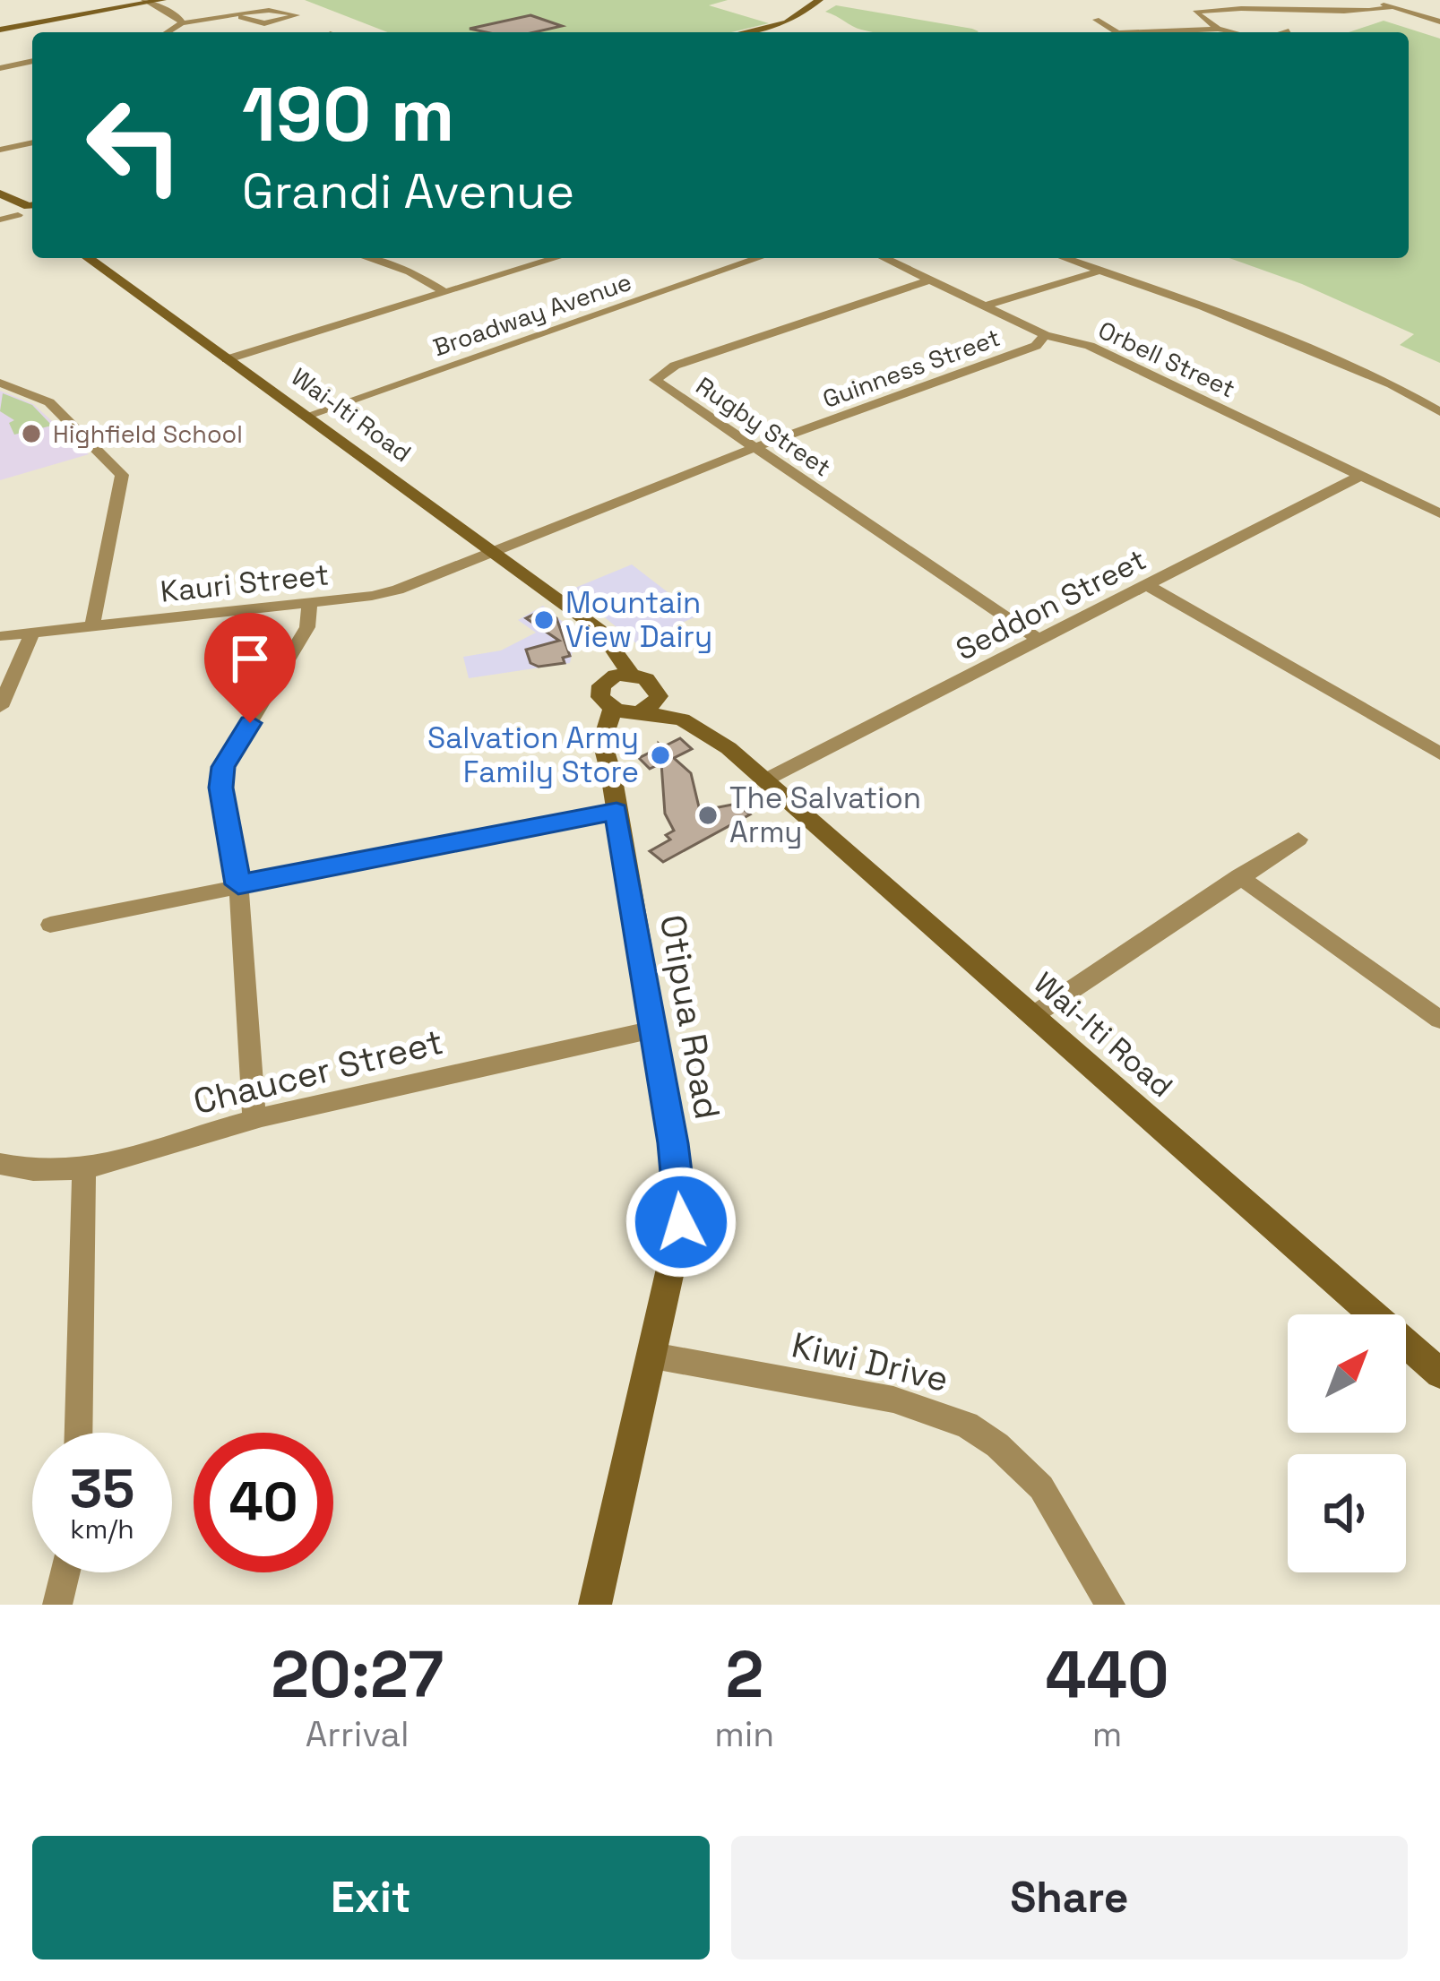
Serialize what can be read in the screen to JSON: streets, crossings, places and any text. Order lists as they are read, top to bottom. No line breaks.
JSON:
{"streets":{"street":["Broadway Avenue","Orbell Street","Guinness Street","Wai-Iti Road","Rugby Street","Kauri Street","Seddon Street","Otipua Road","Chaucer Street","Kiwi Drive"]},"crossings":[["Broadway Avenue","Wai-Iti Road"],["Orbell Street","Guinness Street"],["Orbell Street","Rugby Street"],["Orbell Street","Seddon Street"],["Guinness Street","Wai-Iti Road"],["Guinness Street","Rugby Street"],["Guinness Street","Kauri Street"],["Wai-Iti Road","Kauri Street"],["Wai-Iti Road","Seddon Street"],["Wai-Iti Road","Otipua Road"],["Rugby Street","Seddon Street"],["Otipua Road","Chaucer Street"],["Otipua Road","Kiwi Drive"]],"places":["Highfield School","Mountain View Dairy","Salvation Army Family Store","The Salvation Army"],"north":"top right","page":{"turn":["190 m","Grandi Avenue"],"speed":"35 km/h","limit":"40","eta":["20:27","Arrival","2","min","440","m"],"buttons":["Exit","Share"]}}
